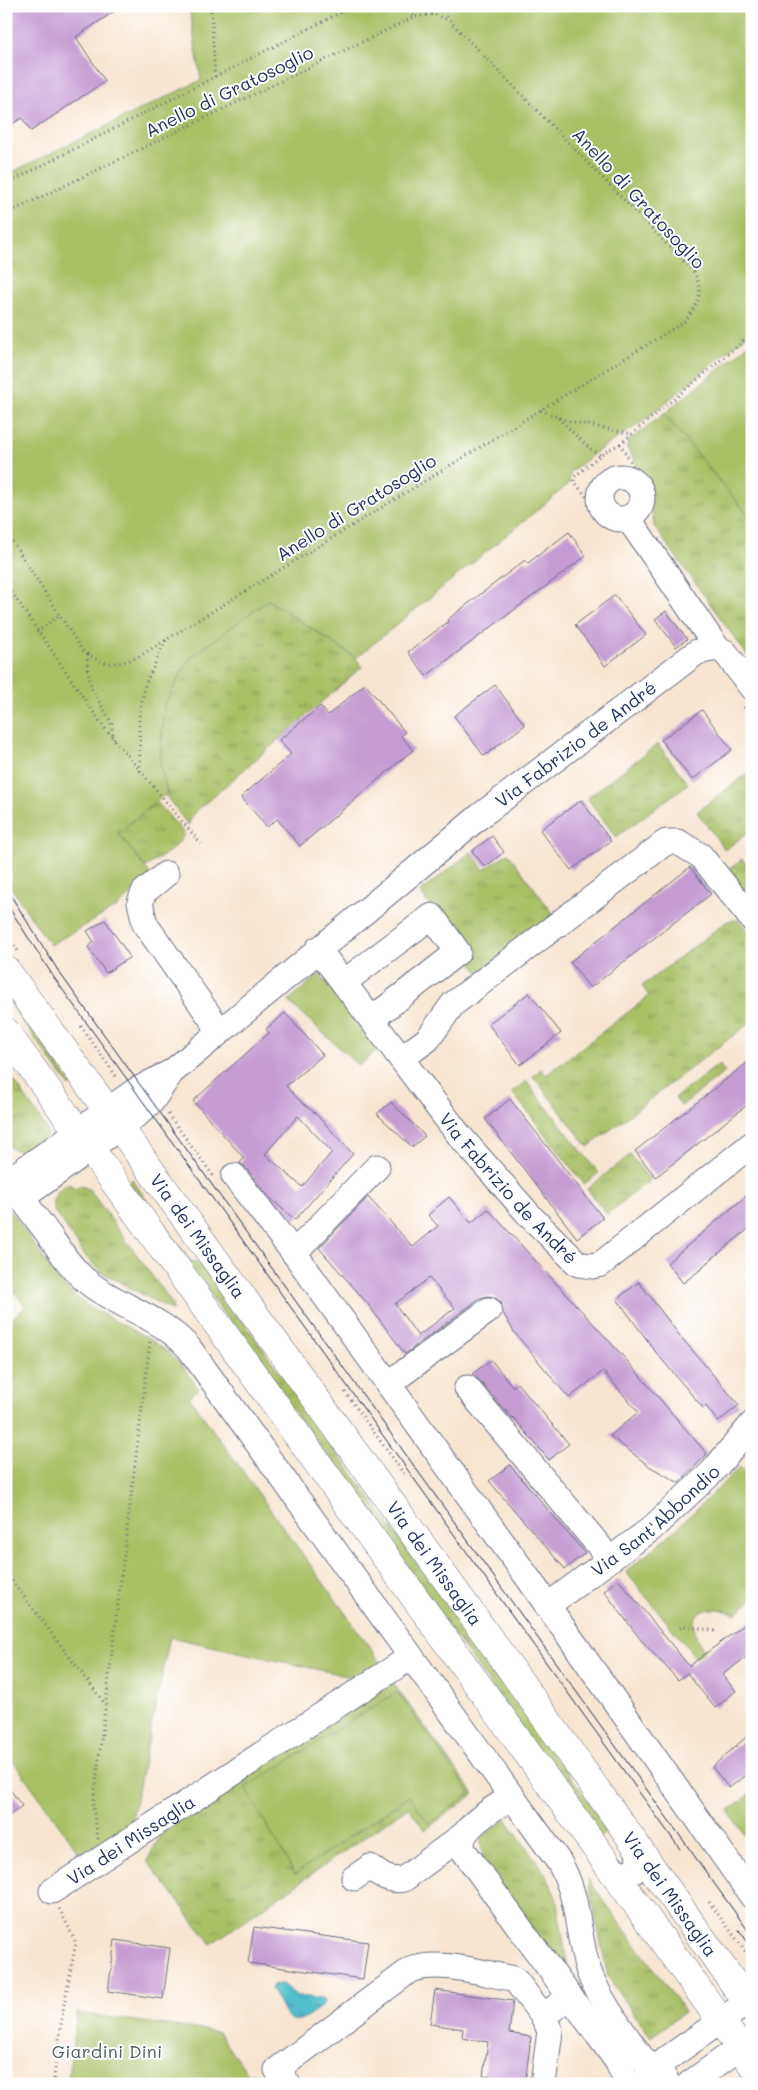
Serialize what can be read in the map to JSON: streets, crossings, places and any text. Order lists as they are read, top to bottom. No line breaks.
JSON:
{"streets":{"main road":["Via dei Missaglia"],"street":["Via Fabrizio de André","Via Sant'Abbondio"],"path":["Anello di Gratosoglio"]},"crossings":[["Via Fabrizio de André","Via dei Missaglia"]],"parks":["Giardini Dini"]}
